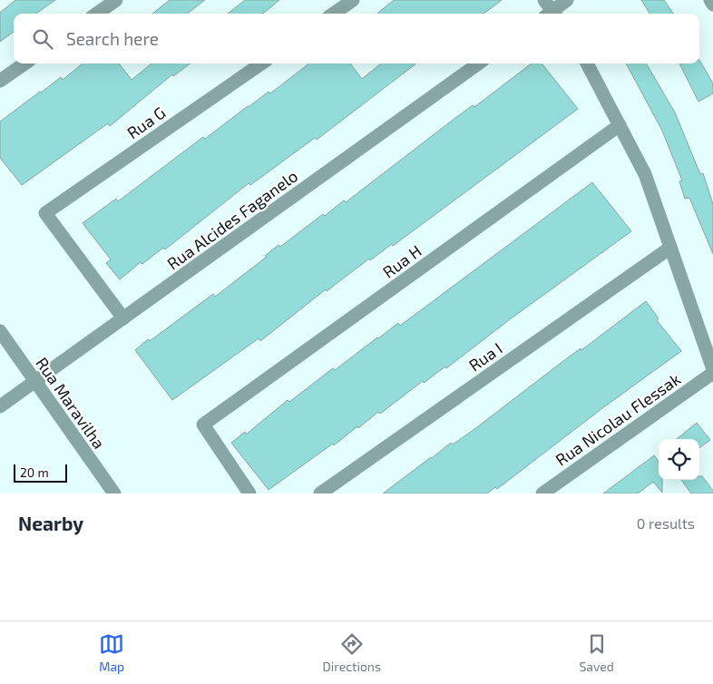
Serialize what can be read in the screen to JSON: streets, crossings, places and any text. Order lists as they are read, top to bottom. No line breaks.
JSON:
{"streets":{"street":["Rua G","Rua Alcides Faganelo","Rua H","Rua I","Rua Maravilha","Rua Nicolau Flessak"]},"crossings":[["Rua G","Rua Alcides Faganelo"],["Rua Alcides Faganelo","Rua Maravilha"]],"scale_bar":"20 m","page":{"search":"Search here","scale":"20 m","heading":["Nearby","0 results"],"nav":["Map","Directions","Saved"]}}
